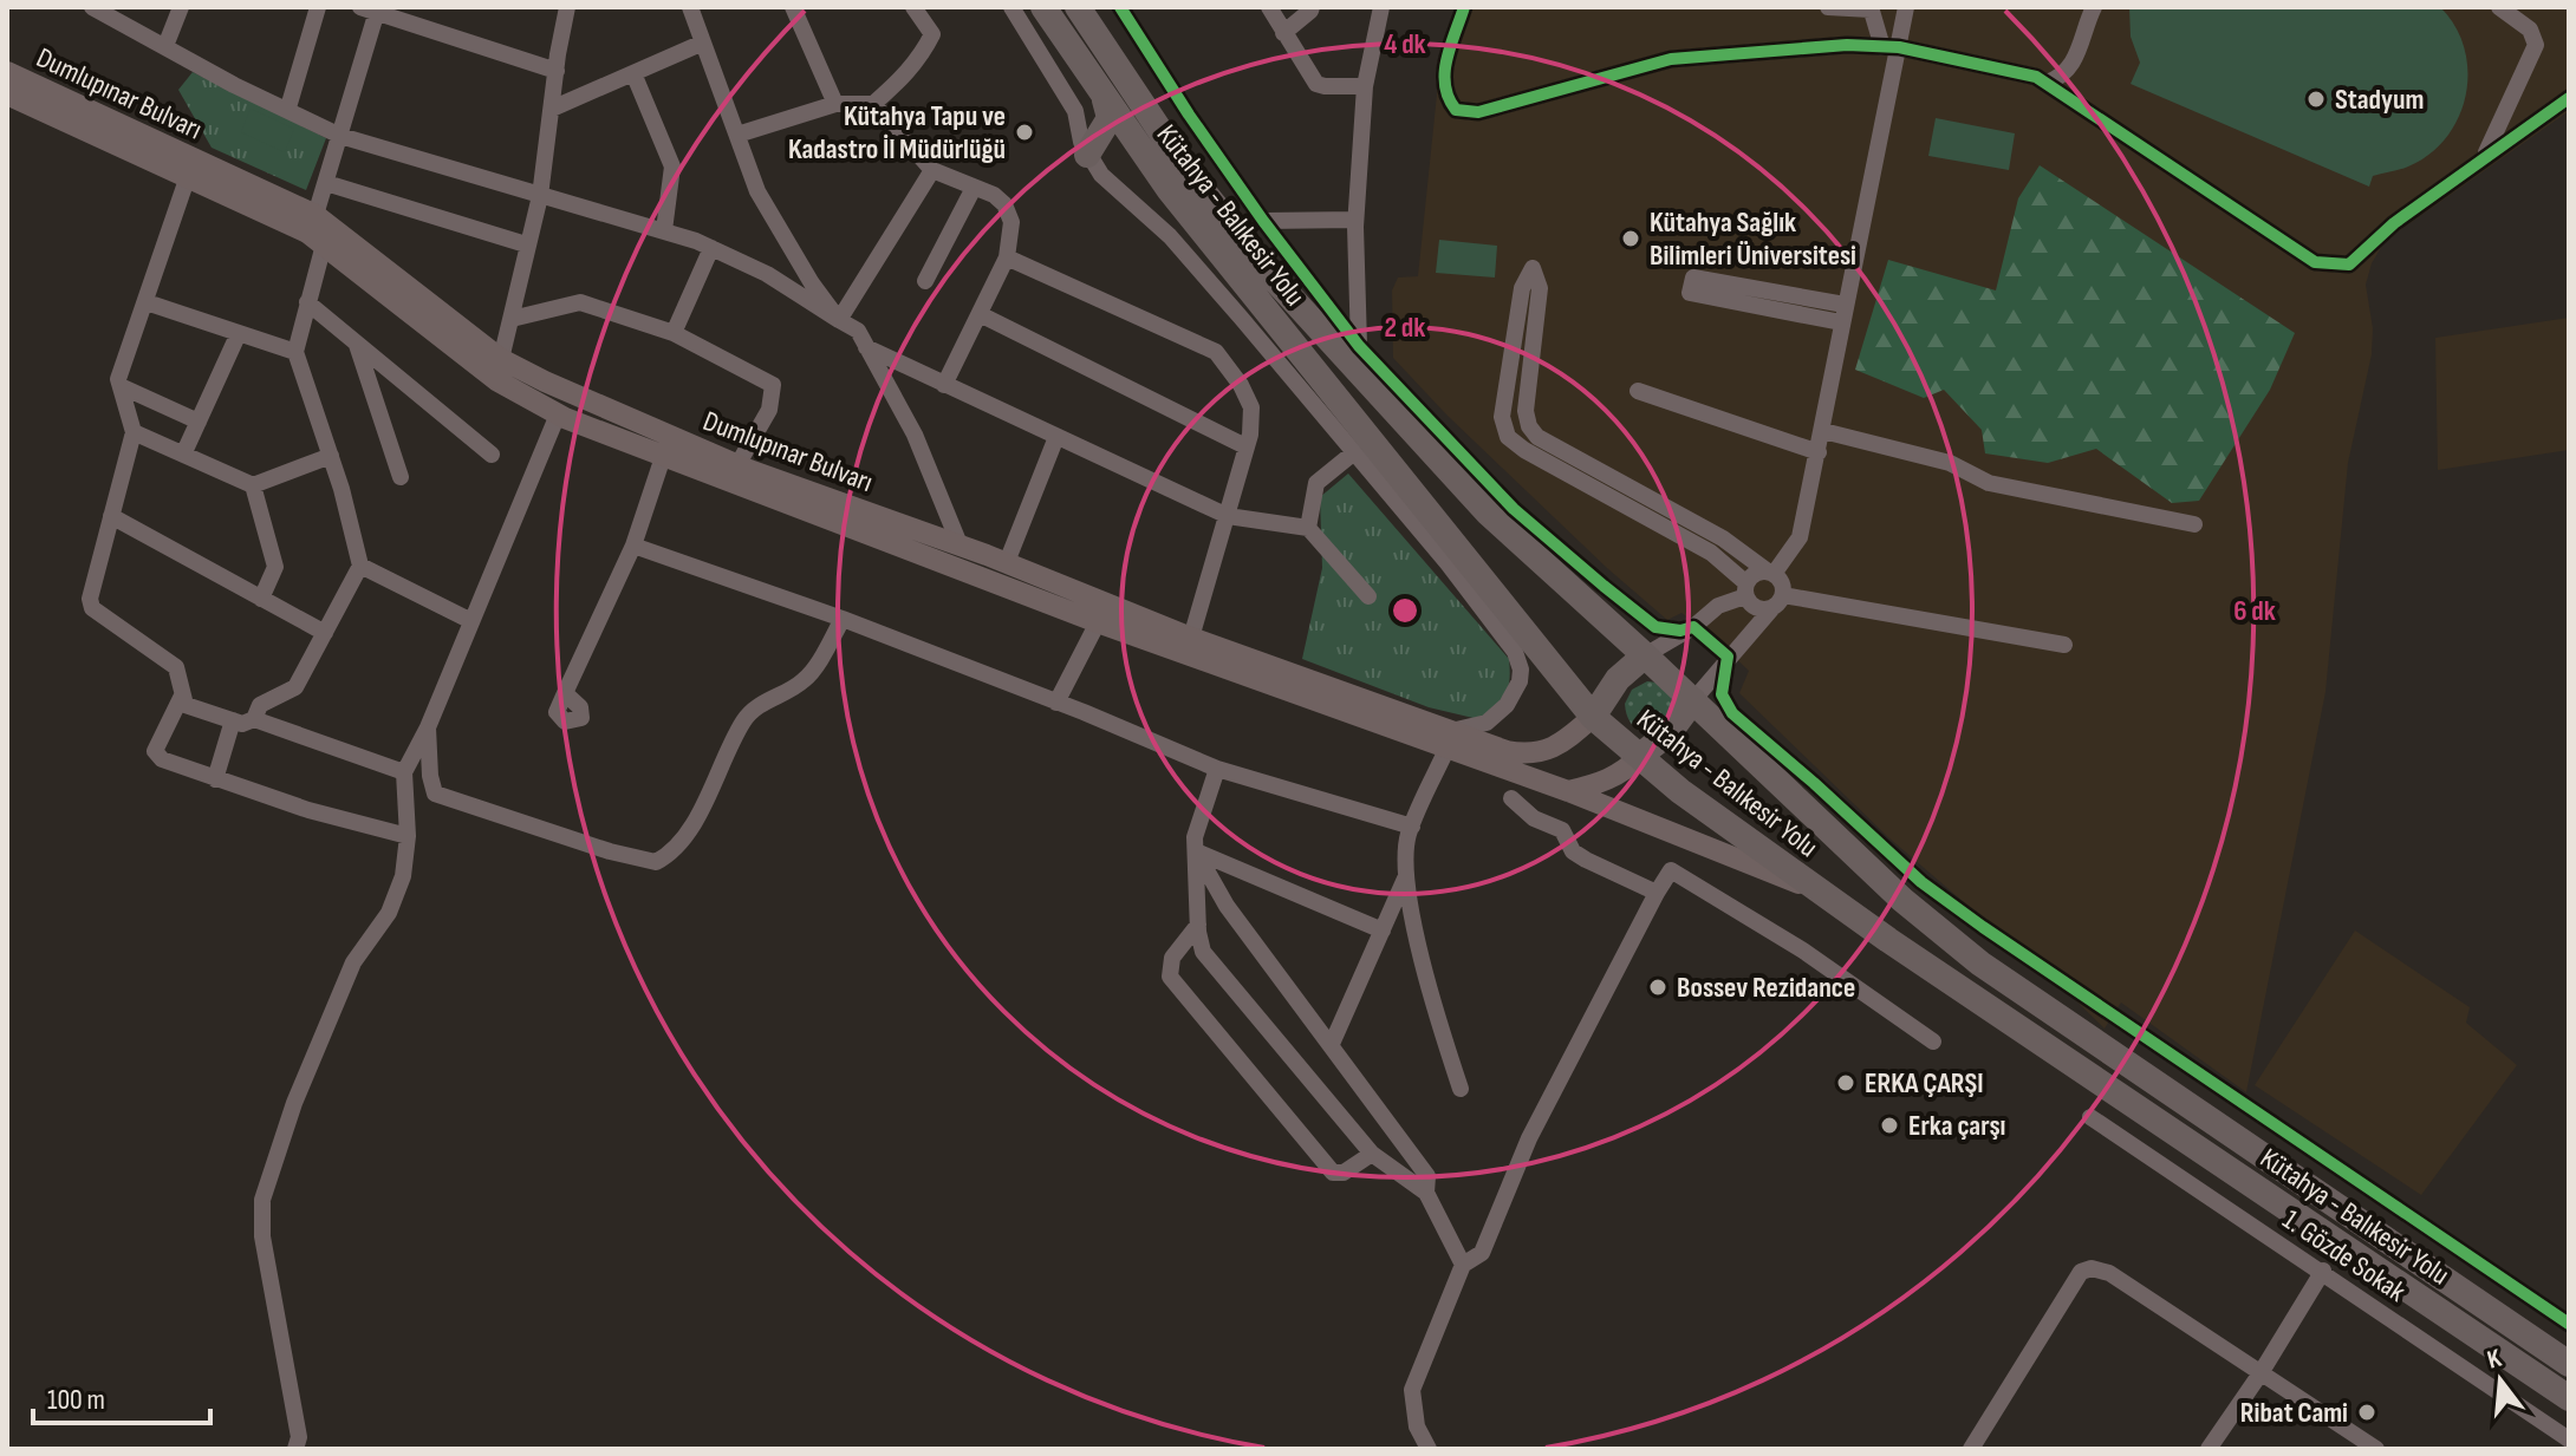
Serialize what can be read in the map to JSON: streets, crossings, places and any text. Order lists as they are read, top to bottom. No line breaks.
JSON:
{"streets":{"highway":["Kütahya - Balıkesir Yolu"],"main road":["Dumlupınar Bulvarı"],"street":["1. Gözde Sokak"]},"crossings":[["Dumlupınar Bulvarı","Kütahya - Balıkesir Yolu"]],"places":["Stadyum","Kütahya Tapu ve Kadastro İl Müdürlüğü","Kütahya Sağlık Bilimleri Üniversitesi","Bossev Rezidance","ERKA ÇARŞI","Erka çarşı","Ribat Cami"],"scale_bar":"100 m","north":"top","rings":["4 dk","2 dk","6 dk"]}
